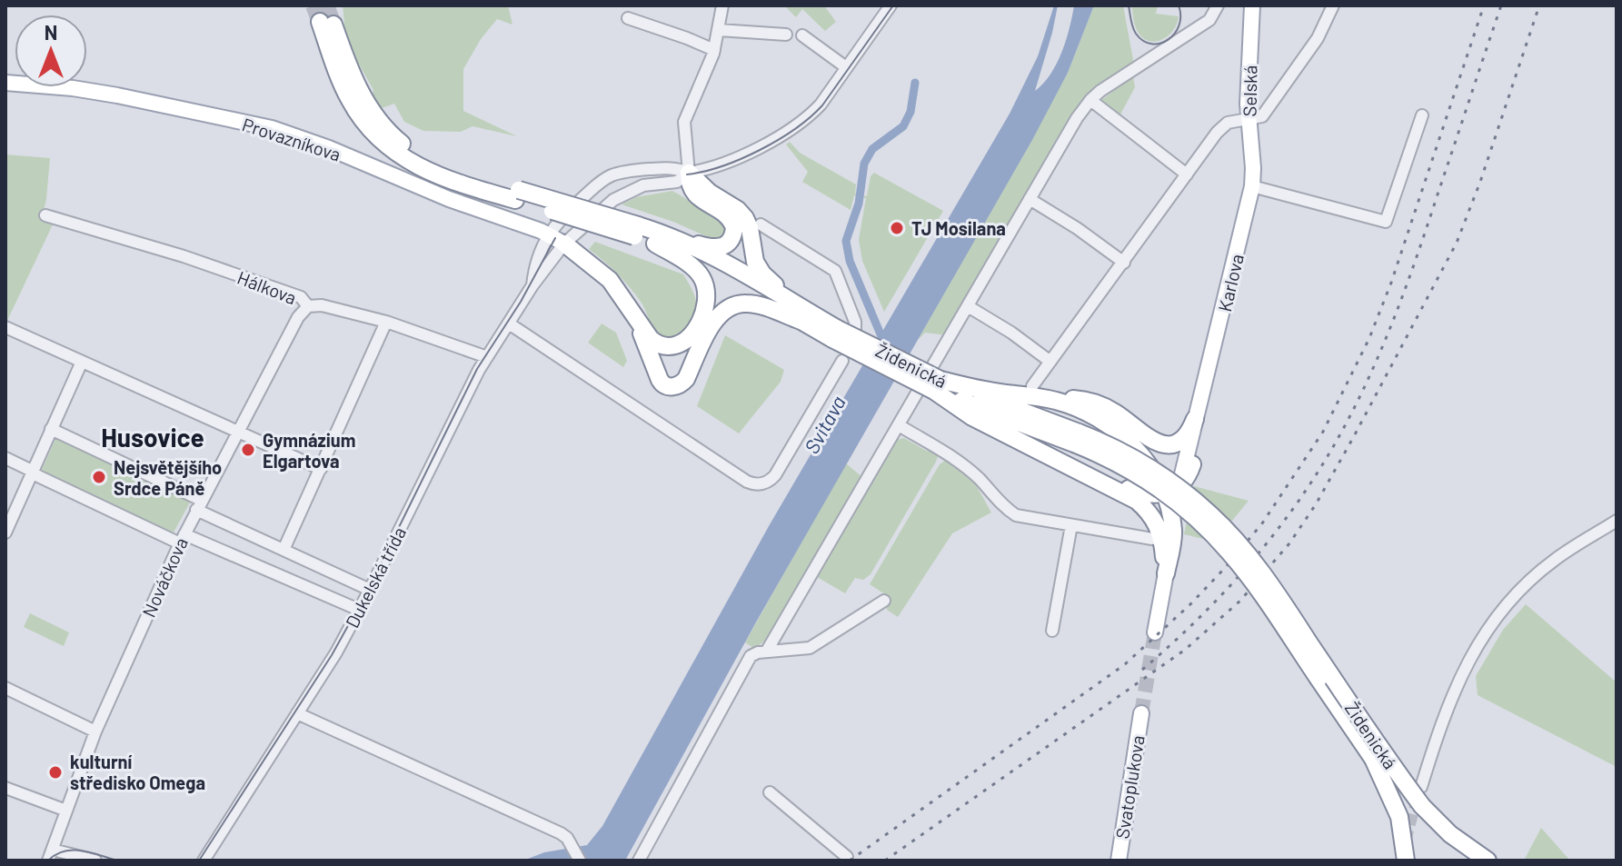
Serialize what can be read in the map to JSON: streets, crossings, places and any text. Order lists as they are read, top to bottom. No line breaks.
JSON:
{"streets":{"highway":["Karlova","Židenická"],"main road":["Selská","Provazníkova","Svatoplukova"],"street":["Hálkova","Nováčkova","Dukelská třída"]},"crossings":[["Selská","Karlova"],["Provazníkova","Dukelská třída"],["Hálkova","Nováčkova"],["Hálkova","Dukelská třída"]],"districts":["Husovice"],"water":["Svitava"],"places":["TJ Mosilana","Gymnázium Elgartova","Nejsvětějšího Srdce Páně","kulturní středisko Omega"],"north":"top"}
